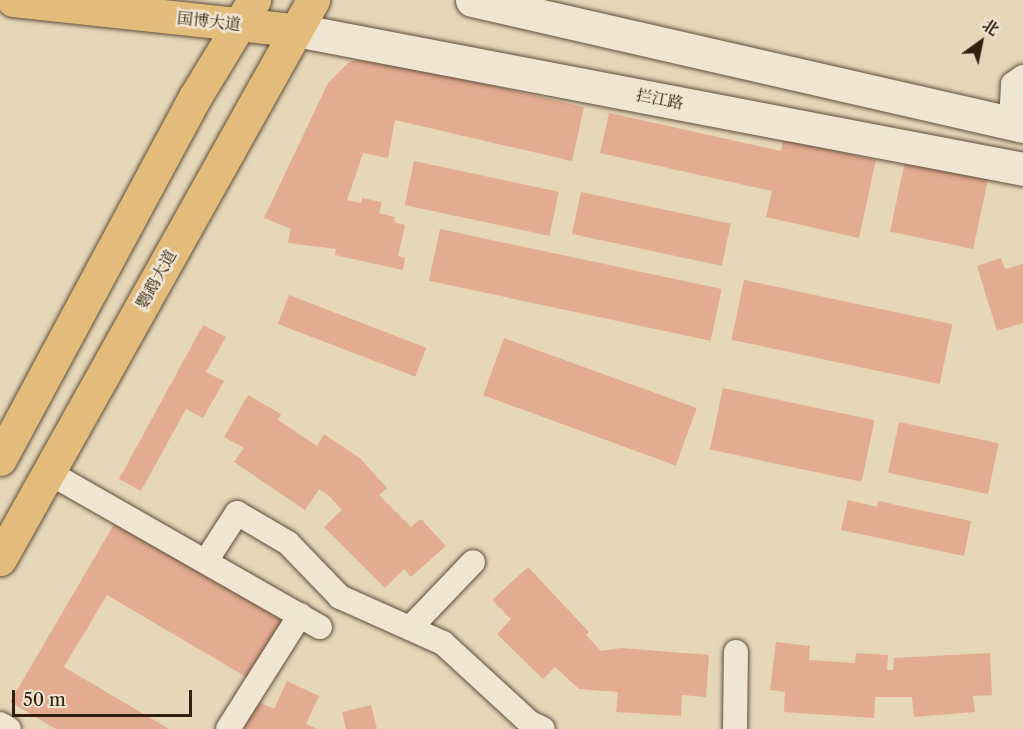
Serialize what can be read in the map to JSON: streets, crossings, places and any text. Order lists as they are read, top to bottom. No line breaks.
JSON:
{"streets":{"main road":["国博大道","拦江路","鹦鹉大道"]},"crossings":[["国博大道","拦江路"],["国博大道","鹦鹉大道"],["拦江路","鹦鹉大道"]],"scale_bar":"50 m","north":"top right"}
